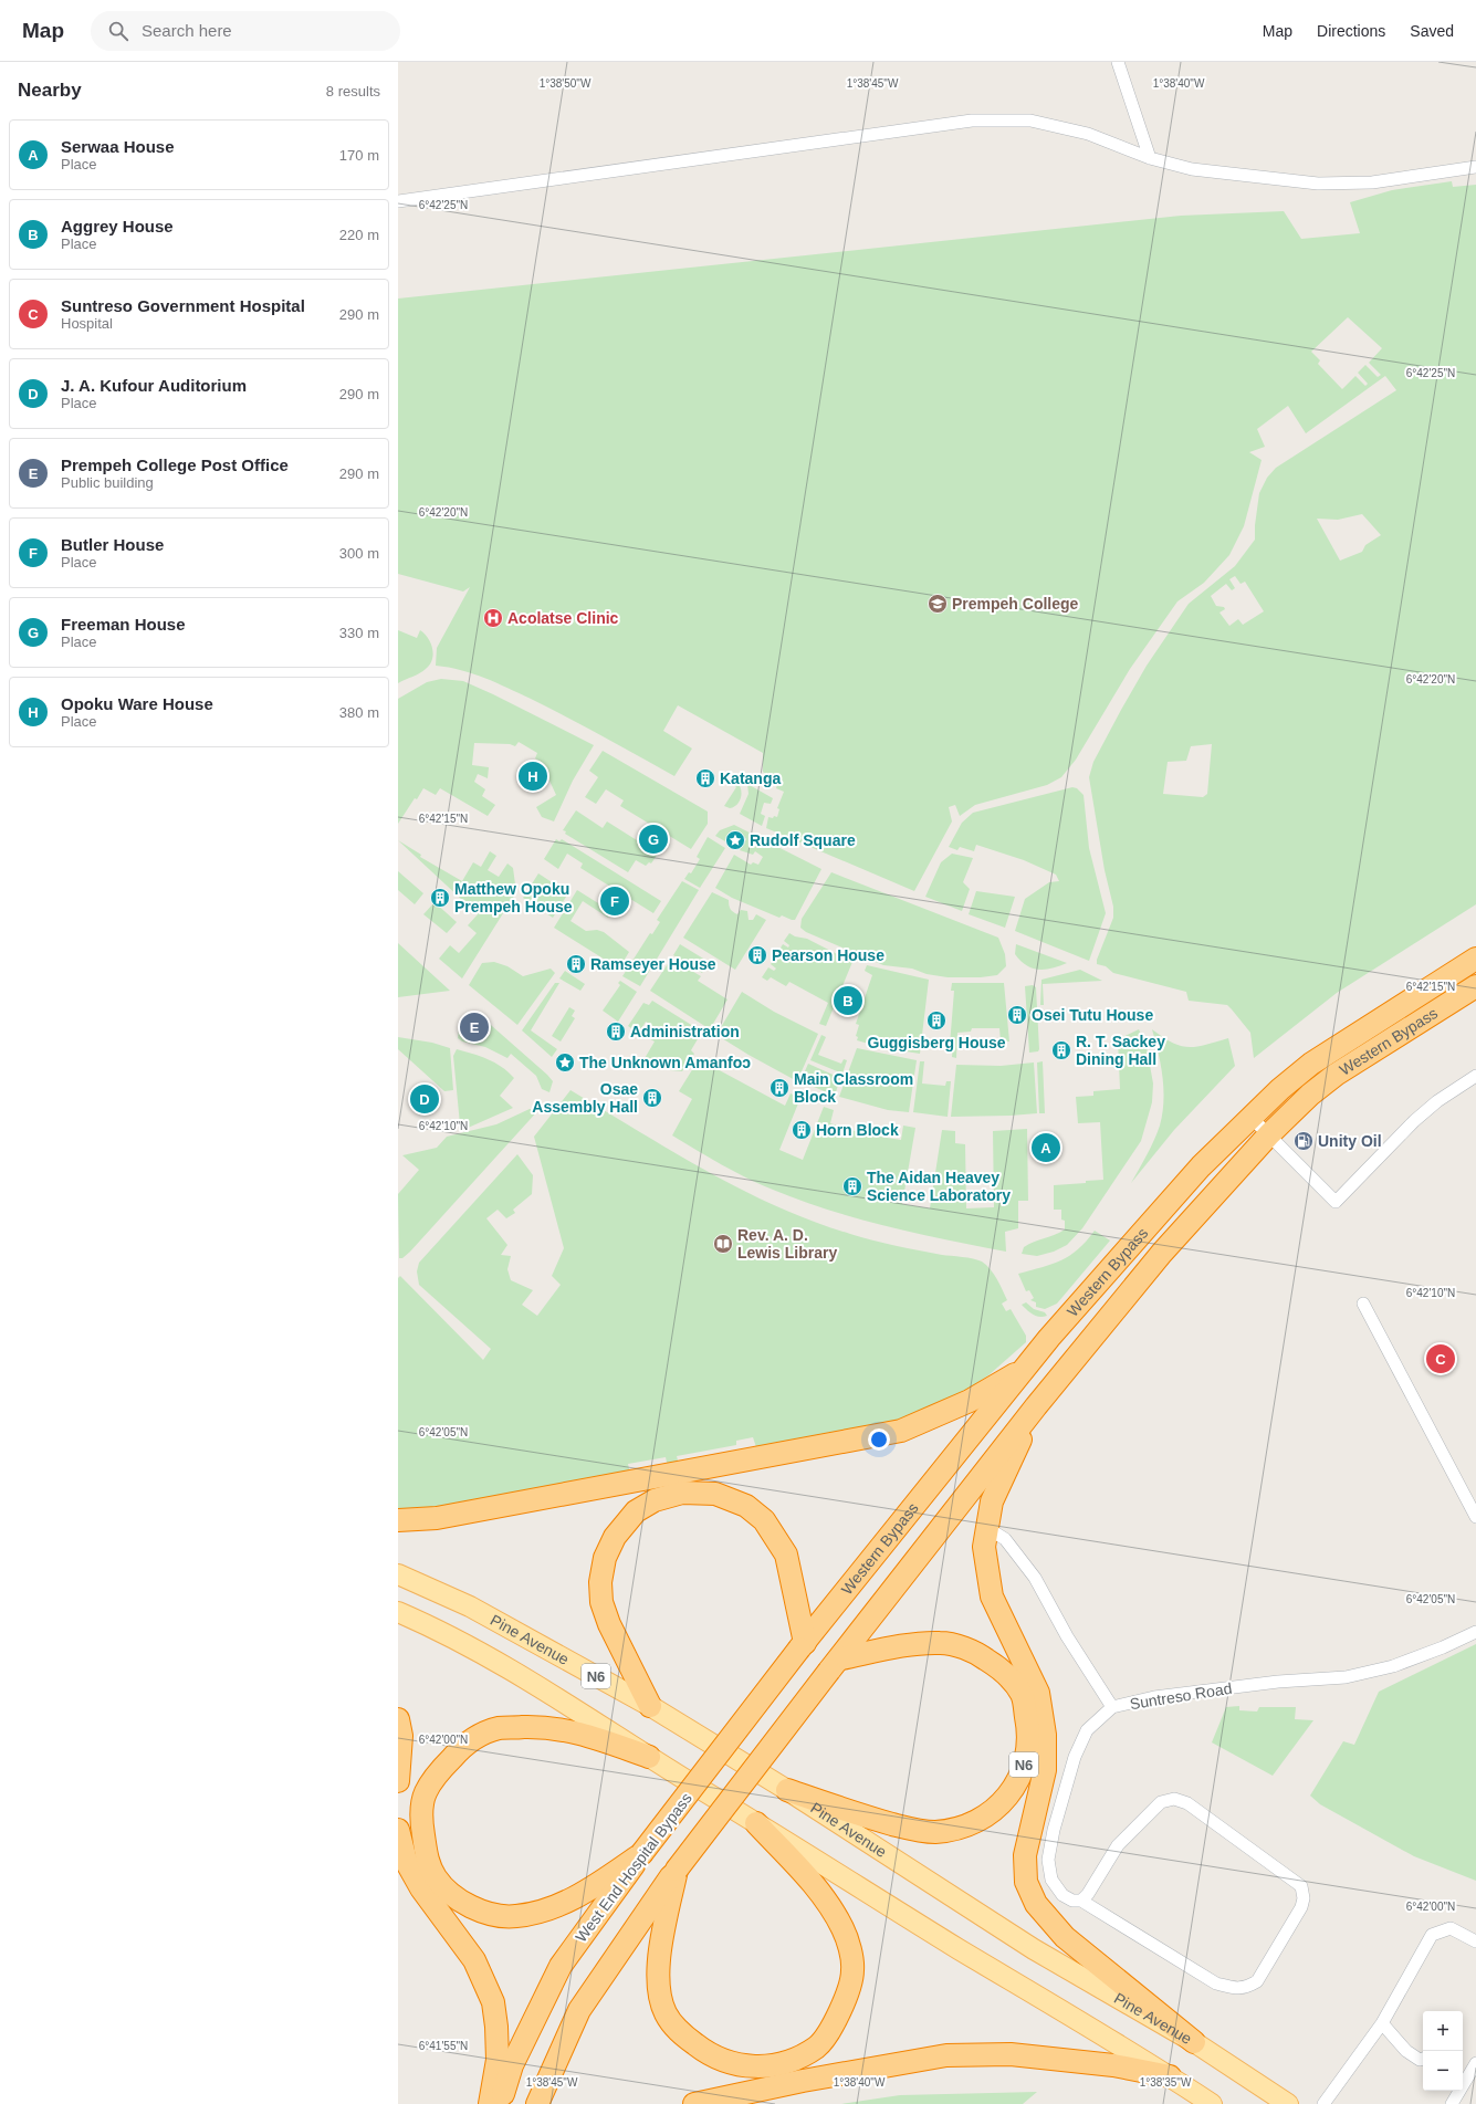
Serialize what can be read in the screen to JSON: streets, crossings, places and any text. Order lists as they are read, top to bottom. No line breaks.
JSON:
{"streets":{"highway":["Western Bypass","N6","West End Hospital Bypass"],"main road":["Pine Avenue"],"street":["Suntreso Road"]},"crossings":[["Western Bypass","N6"],["Western Bypass","West End Hospital Bypass"],["Pine Avenue","N6"]],"places":{"school or university":["Prempeh College"],"hospital":["Acolatse Clinic"],"building":["Katanga","Matthew Opoku Prempeh House","Pearson House","Ramseyer House","Osei Tutu House","Guggisberg House","Administration","R. T. Sackey Dining Hall","Main Classroom Block","Osae Assembly Hall","Horn Block","The Aidan Heavey Science Laboratory"],"place":["Rudolf Square","The Unknown Amanfoɔ"],"fuel station":["Unity Oil"],"library":["Rev. A. D. Lewis Library"]},"page":{"header":"Map","search":"Search here","nav":["Map","Directions","Saved"],"heading":["Nearby","8 results"],"list":[{"mark":"A","name":"Serwaa House","note":"Place","value":"170 m"},{"mark":"B","name":"Aggrey House","note":"Place","value":"220 m"},{"mark":"C","name":"Suntreso Government Hospital","note":"Hospital","value":"290 m"},{"mark":"D","name":"J. A. Kufour Auditorium","note":"Place","value":"290 m"},{"mark":"E","name":"Prempeh College Post Office","note":"Public building","value":"290 m"},{"mark":"F","name":"Butler House","note":"Place","value":"300 m"},{"mark":"G","name":"Freeman House","note":"Place","value":"330 m"},{"mark":"H","name":"Opoku Ware House","note":"Place","value":"380 m"}],"pins":["H","G","F","B","E","D","A","C"],"map_buttons":["+","−"]},"coordinates":["1°38'45\"W","1°38'40\"W","1°38'50\"W","6°42'25\"N","6°42'20\"N","6°42'15\"N","6°42'10\"N","6°42'05\"N","6°42'00\"N","6°41'55\"N","1°38'35\"W"]}
